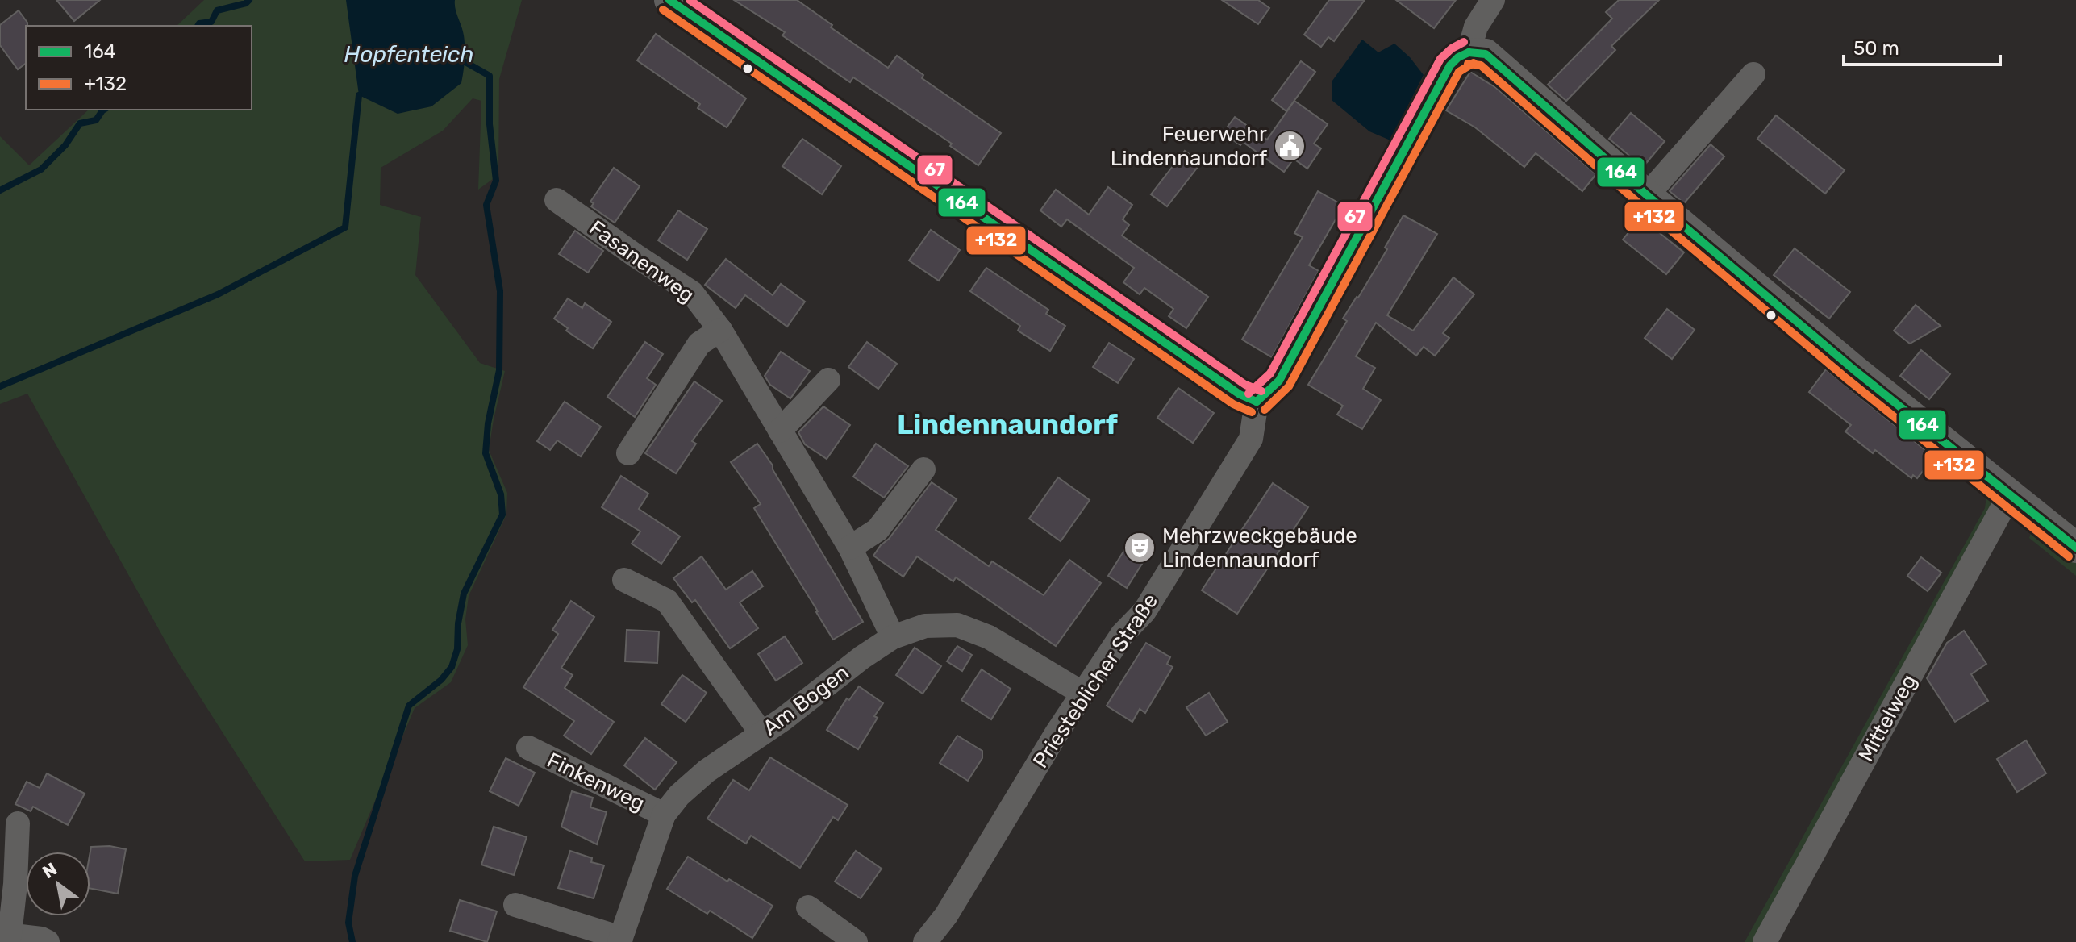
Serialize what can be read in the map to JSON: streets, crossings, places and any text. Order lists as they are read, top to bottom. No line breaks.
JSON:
{"streets":{"street":["Fasanenweg","Priesteblicher Straße","Am Bogen","Mittelweg","Finkenweg"]},"crossings":[["Fasanenweg","Am Bogen"],["Priesteblicher Straße","Am Bogen"],["Am Bogen","Finkenweg"]],"districts":["Lindennaundorf"],"water":["Hopfenteich"],"places":{"public building":["Feuerwehr Lindennaundorf"],"theatre":["Mehrzweckgebäude Lindennaundorf"]},"lines":["transit line 164","transit line 67","transit line +132"],"legend":["164","+132"],"scale_bar":"50 m","north":"top left"}
